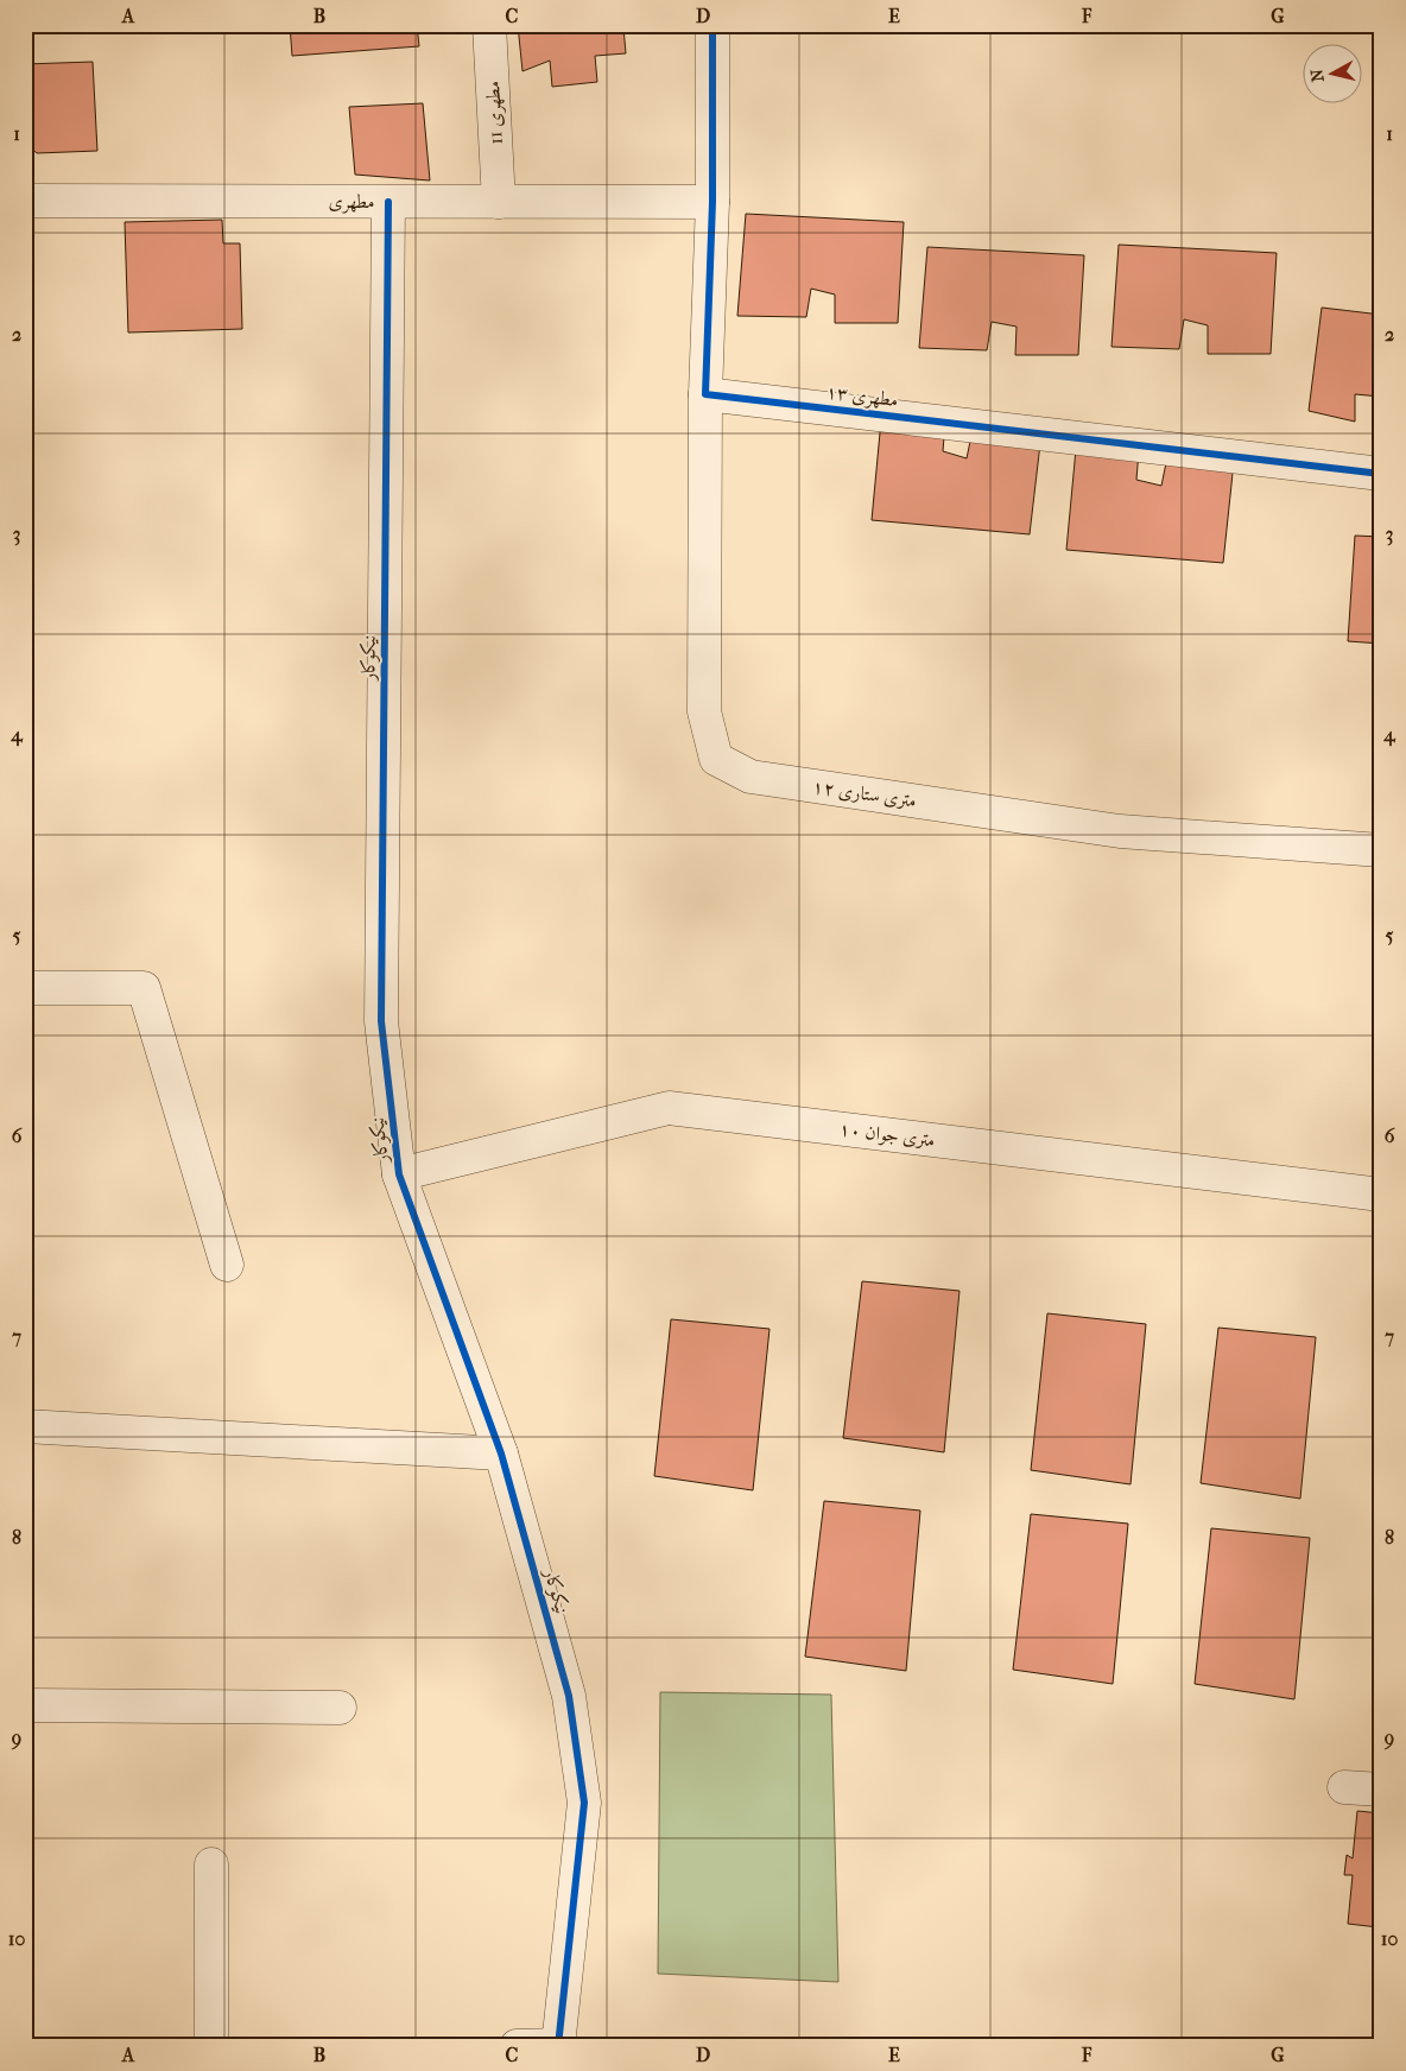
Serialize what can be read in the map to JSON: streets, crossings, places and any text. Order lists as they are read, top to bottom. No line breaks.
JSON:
{"streets":{"street":["مطهری 11","مطهری","مطهری ۱۳","نیکوکار","۱۲ متری ستاری","۱۰ متری جوان"]},"crossings":[["مطهری 11","مطهری"],["مطهری","نیکوکار"],["مطهری ۱۳","۱۲ متری ستاری"],["نیکوکار","۱۰ متری جوان"]],"north":"left","grid":{"columns":["A","B","C","D","E","F","G"],"rows":["1","2","3","4","5","6","7","8","9","10"]}}
